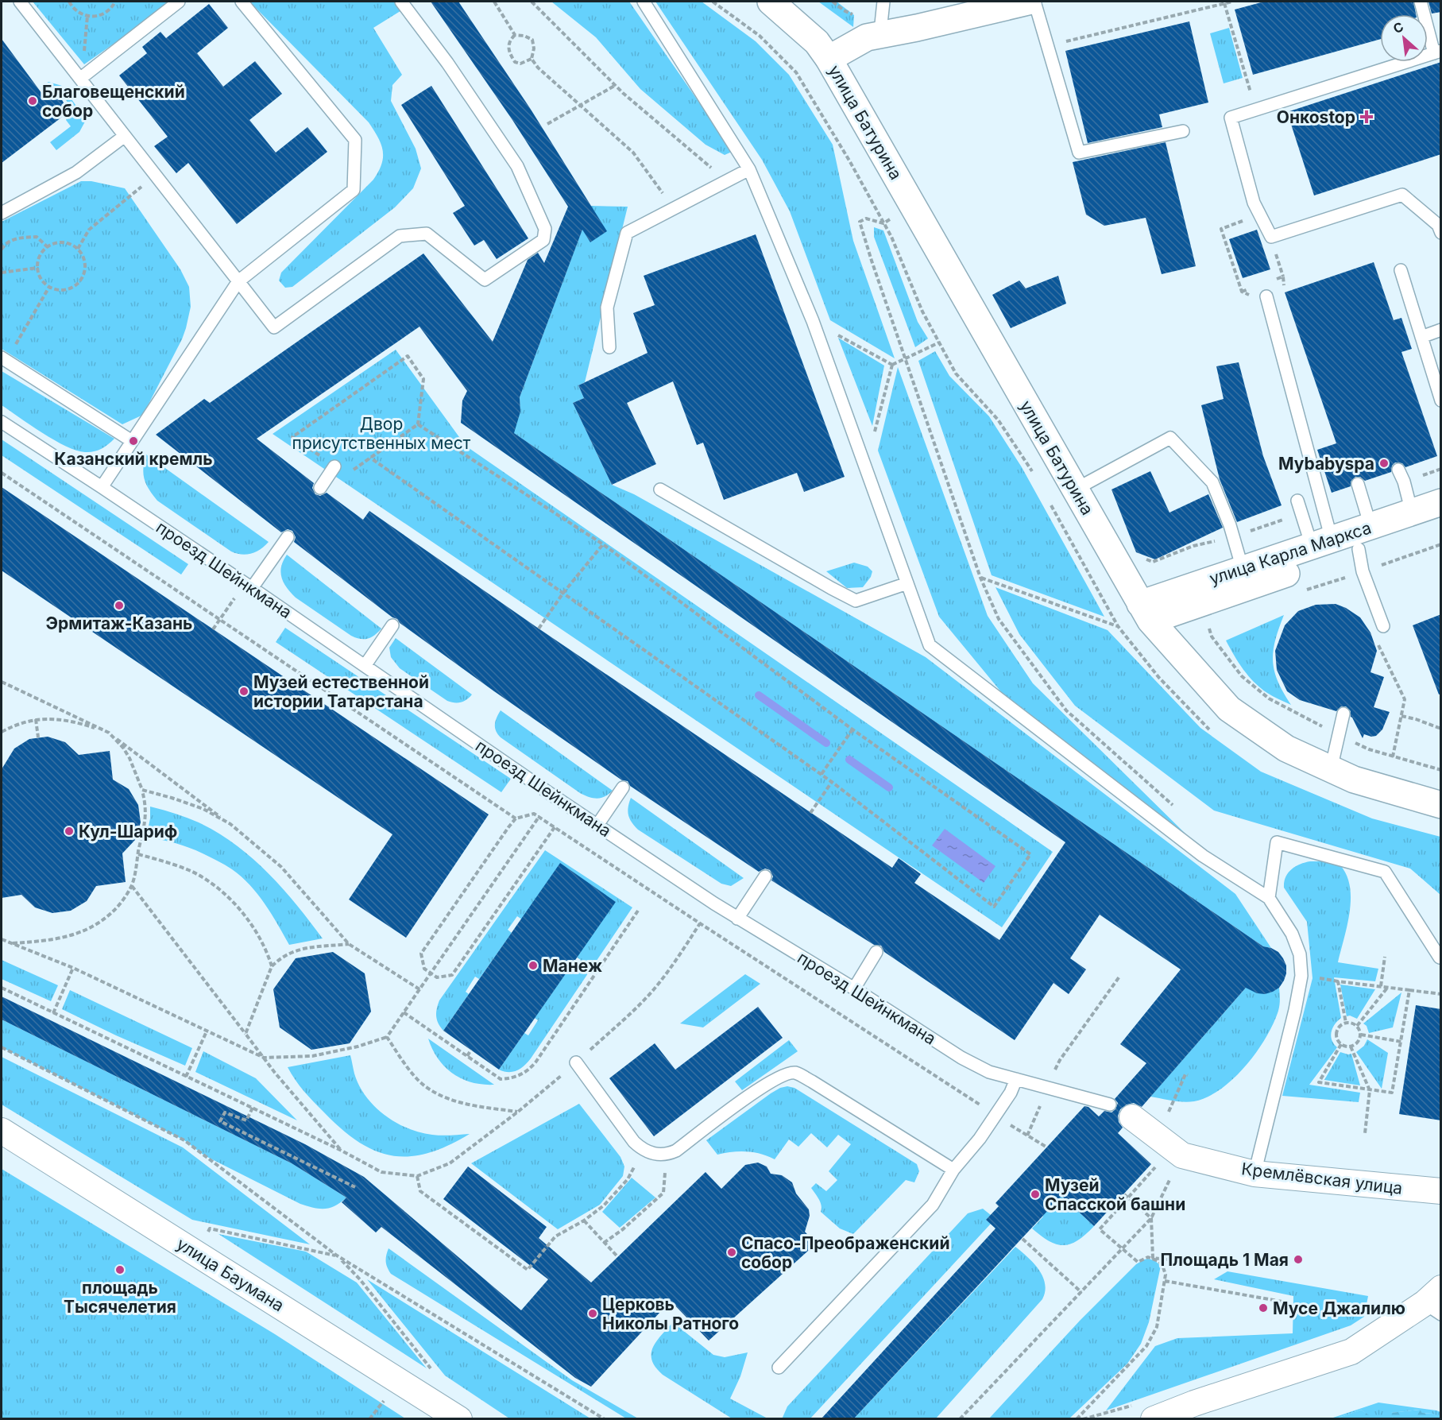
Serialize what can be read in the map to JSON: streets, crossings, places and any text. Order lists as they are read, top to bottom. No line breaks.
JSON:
{"streets":{"main road":["улица Батурина","улица Карла Маркса"],"street":["Кремлёвская улица","улица Баумана"],"lane":["проезд Шейнкмана"]},"crossings":[["улица Батурина","улица Карла Маркса"]],"parks":["Двор присутственных мест"],"places":{"other":["Благовещенский собор","Казанский кремль","Mybabyspa","Эрмитаж-Казань","Музей естественной истории Татарстана","Кул-Шариф","Манеж","Музей Спасской башни","Спасо-Преображенский собор","Площадь 1 Мая","площадь Тысячелетия","Мусе Джалилю","Церковь Николы Ратного"],"health":["Онкоstop"]},"north":"top left"}
